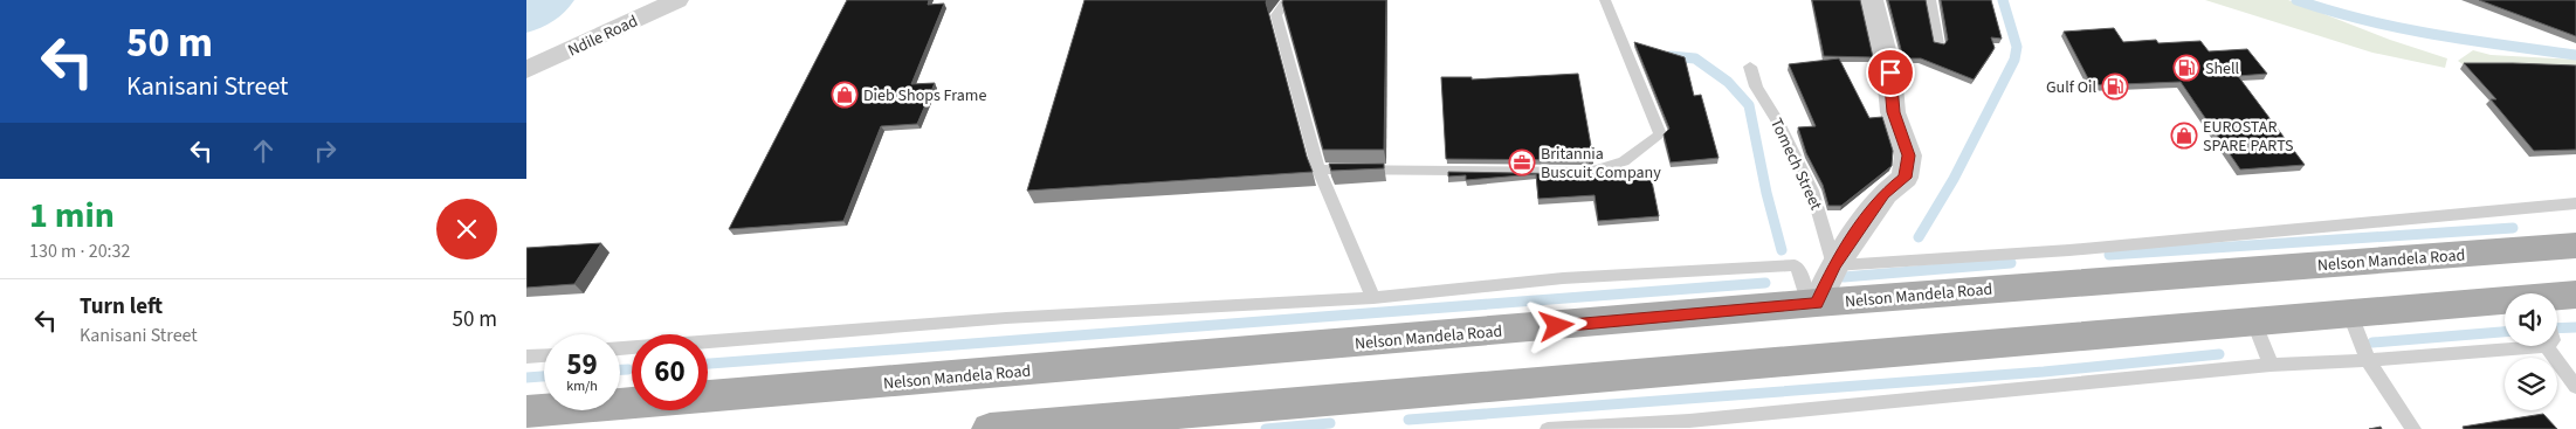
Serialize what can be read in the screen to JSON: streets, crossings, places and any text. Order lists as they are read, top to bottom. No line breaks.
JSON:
{"streets":{"main road":["Nelson Mandela Road"],"street":["Ndile Road"],"lane":["Tomech Street"]},"places":{"fuel station":["Shell","Gulf Oil"],"shop":["Dieb Shops Frame","EUROSTAR SPARE PARTS"],"office":["Britannia Buscuit Company"]},"page":{"turn":["50 m","Kanisani Street"],"heading":["1 min","130 m · 20:32"],"list":[{"name":"Turn left","note":"Kanisani Street","value":"50 m"}],"speed":"59 km/h","limit":"60"}}
